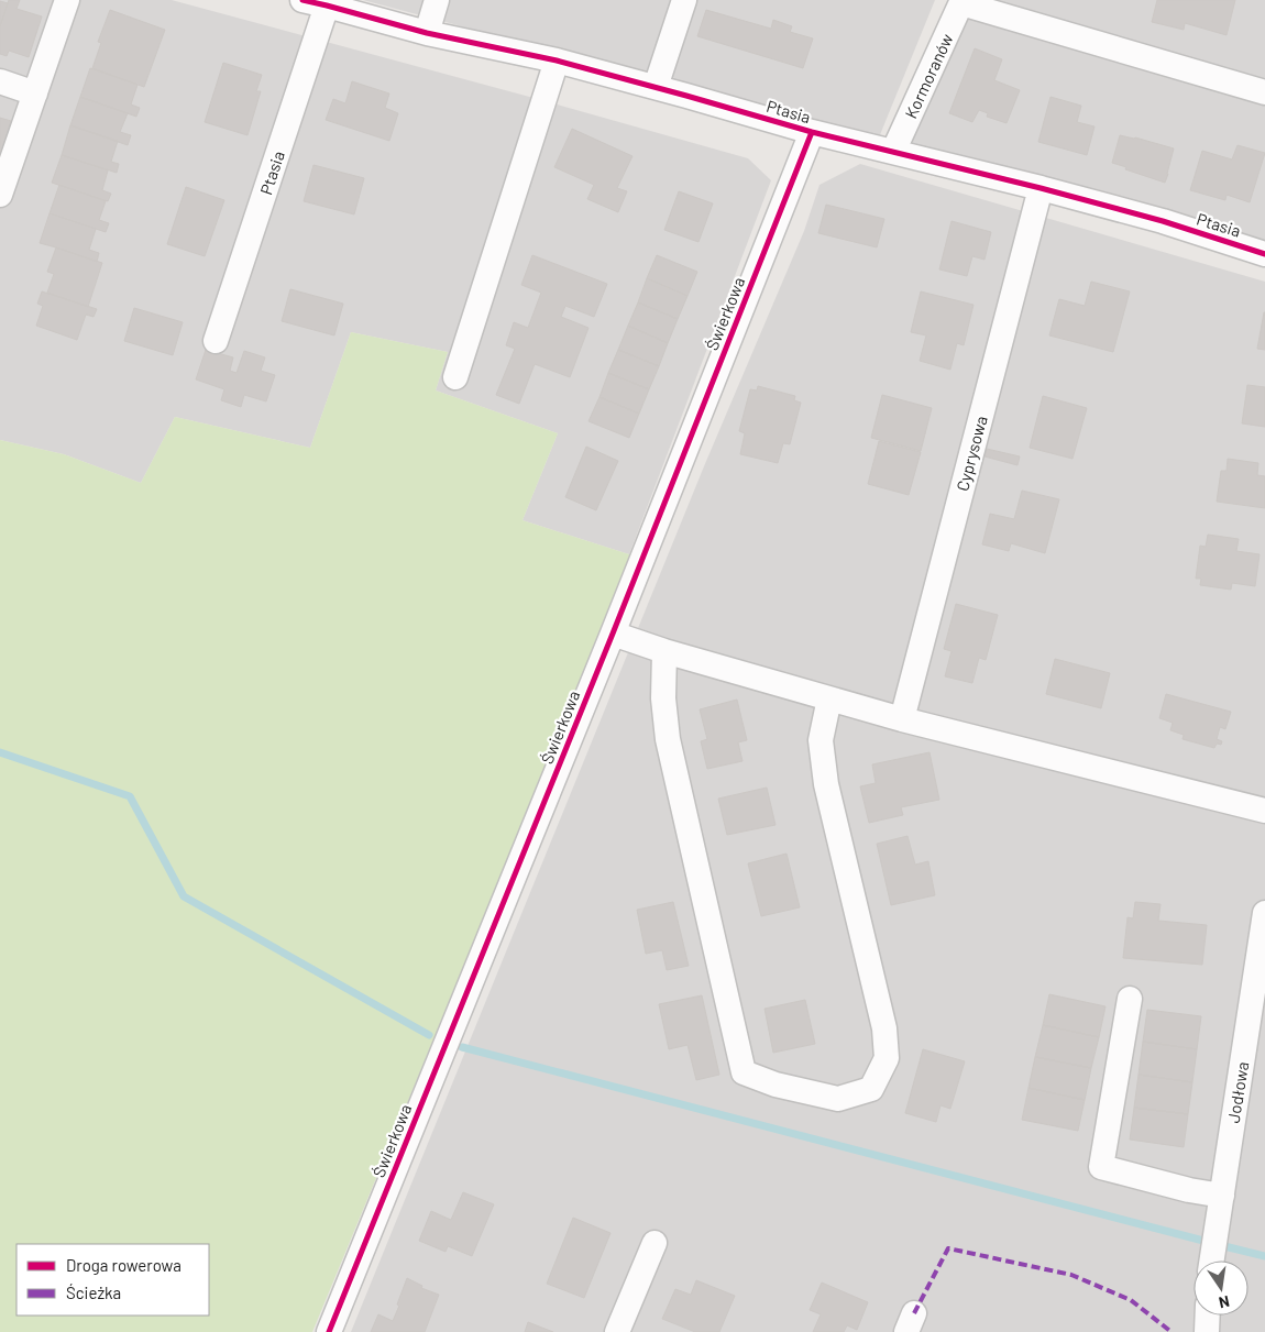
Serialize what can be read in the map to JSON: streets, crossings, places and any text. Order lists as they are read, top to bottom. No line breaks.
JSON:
{"streets":{"street":["Kormoranów","Ptasia","Świerkowa","Cyprysowa","Jodłowa"]},"crossings":[["Kormoranów","Ptasia"],["Ptasia","Świerkowa"],["Ptasia","Cyprysowa"]],"legend":["Droga rowerowa","Ścieżka"],"north":"bottom"}
